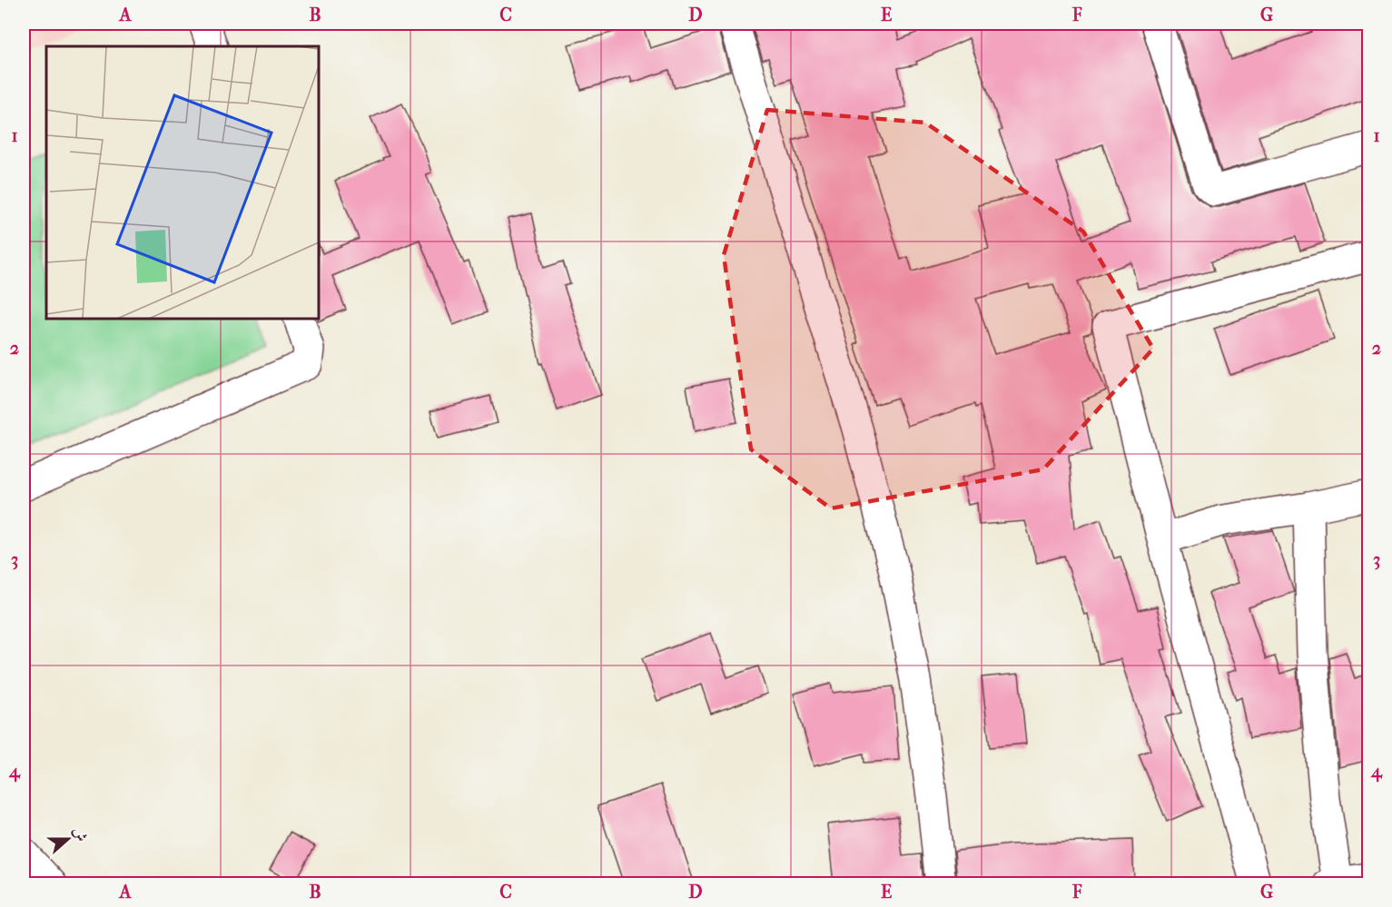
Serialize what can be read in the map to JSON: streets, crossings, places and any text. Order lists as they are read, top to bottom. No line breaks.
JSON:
{"north":"right","grid":{"columns":["A","B","C","D","E","F","G"],"rows":["1","2","3","4"]}}
